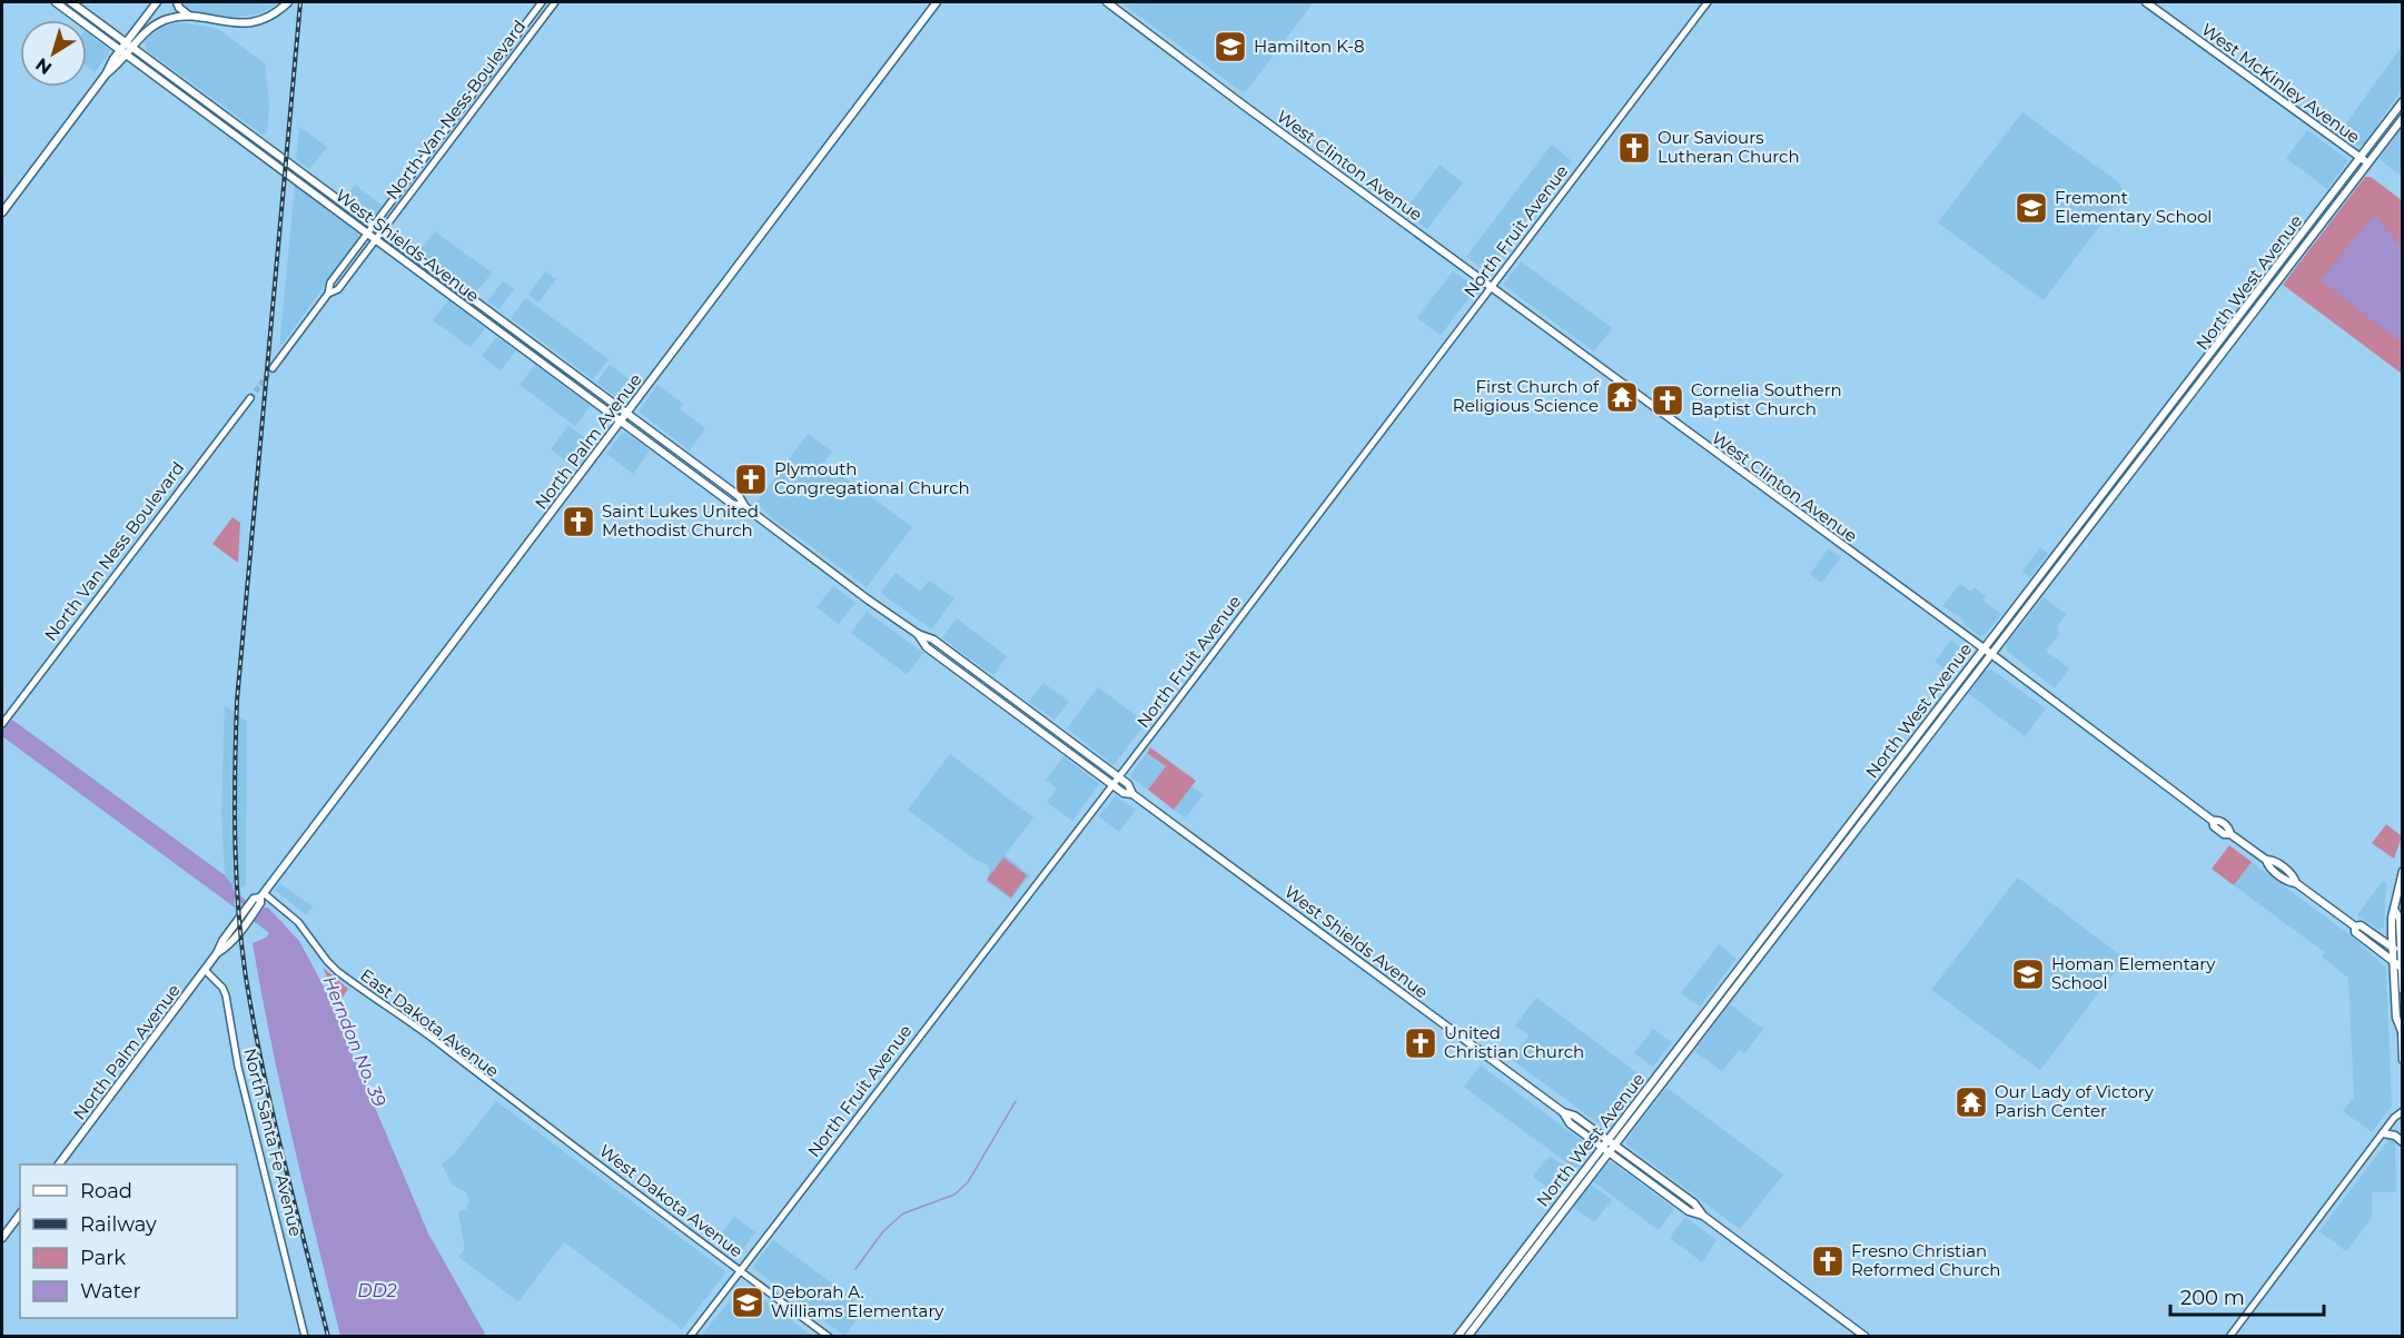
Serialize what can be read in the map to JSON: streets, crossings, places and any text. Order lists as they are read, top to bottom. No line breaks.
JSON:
{"streets":{"main road":["West McKinley Avenue","West Clinton Avenue","West Shields Avenue","North West Avenue","North Palm Avenue"],"street":["North Van Ness Boulevard","North Fruit Avenue","East Dakota Avenue","North Santa Fe Avenue","West Dakota Avenue"]},"crossings":[["West McKinley Avenue","North West Avenue"],["North Van Ness Boulevard","West Shields Avenue"],["West Clinton Avenue","North Fruit Avenue"],["West Clinton Avenue","North West Avenue"],["North Fruit Avenue","West Shields Avenue"],["North Fruit Avenue","West Dakota Avenue"],["West Shields Avenue","North West Avenue"],["West Shields Avenue","North Palm Avenue"],["North Palm Avenue","East Dakota Avenue"],["North Palm Avenue","North Santa Fe Avenue"],["East Dakota Avenue","West Dakota Avenue"]],"water":["Herndon No. 39","DD2"],"places":{"school or university":["Hamilton K-8","Fremont Elementary School","Homan Elementary School","Deborah A. Williams Elementary"],"church":["Our Saviours Lutheran Church","Cornelia Southern Baptist Church","Plymouth Congregational Church","Saint Lukes United Methodist Church","United Christian Church","Fresno Christian Reformed Church"],"temple":["First Church of Religious Science","Our Lady of Victory Parish Center"]},"legend":["Road","Railway","Park","Water"],"scale_bar":"200 m","north":"bottom left"}
